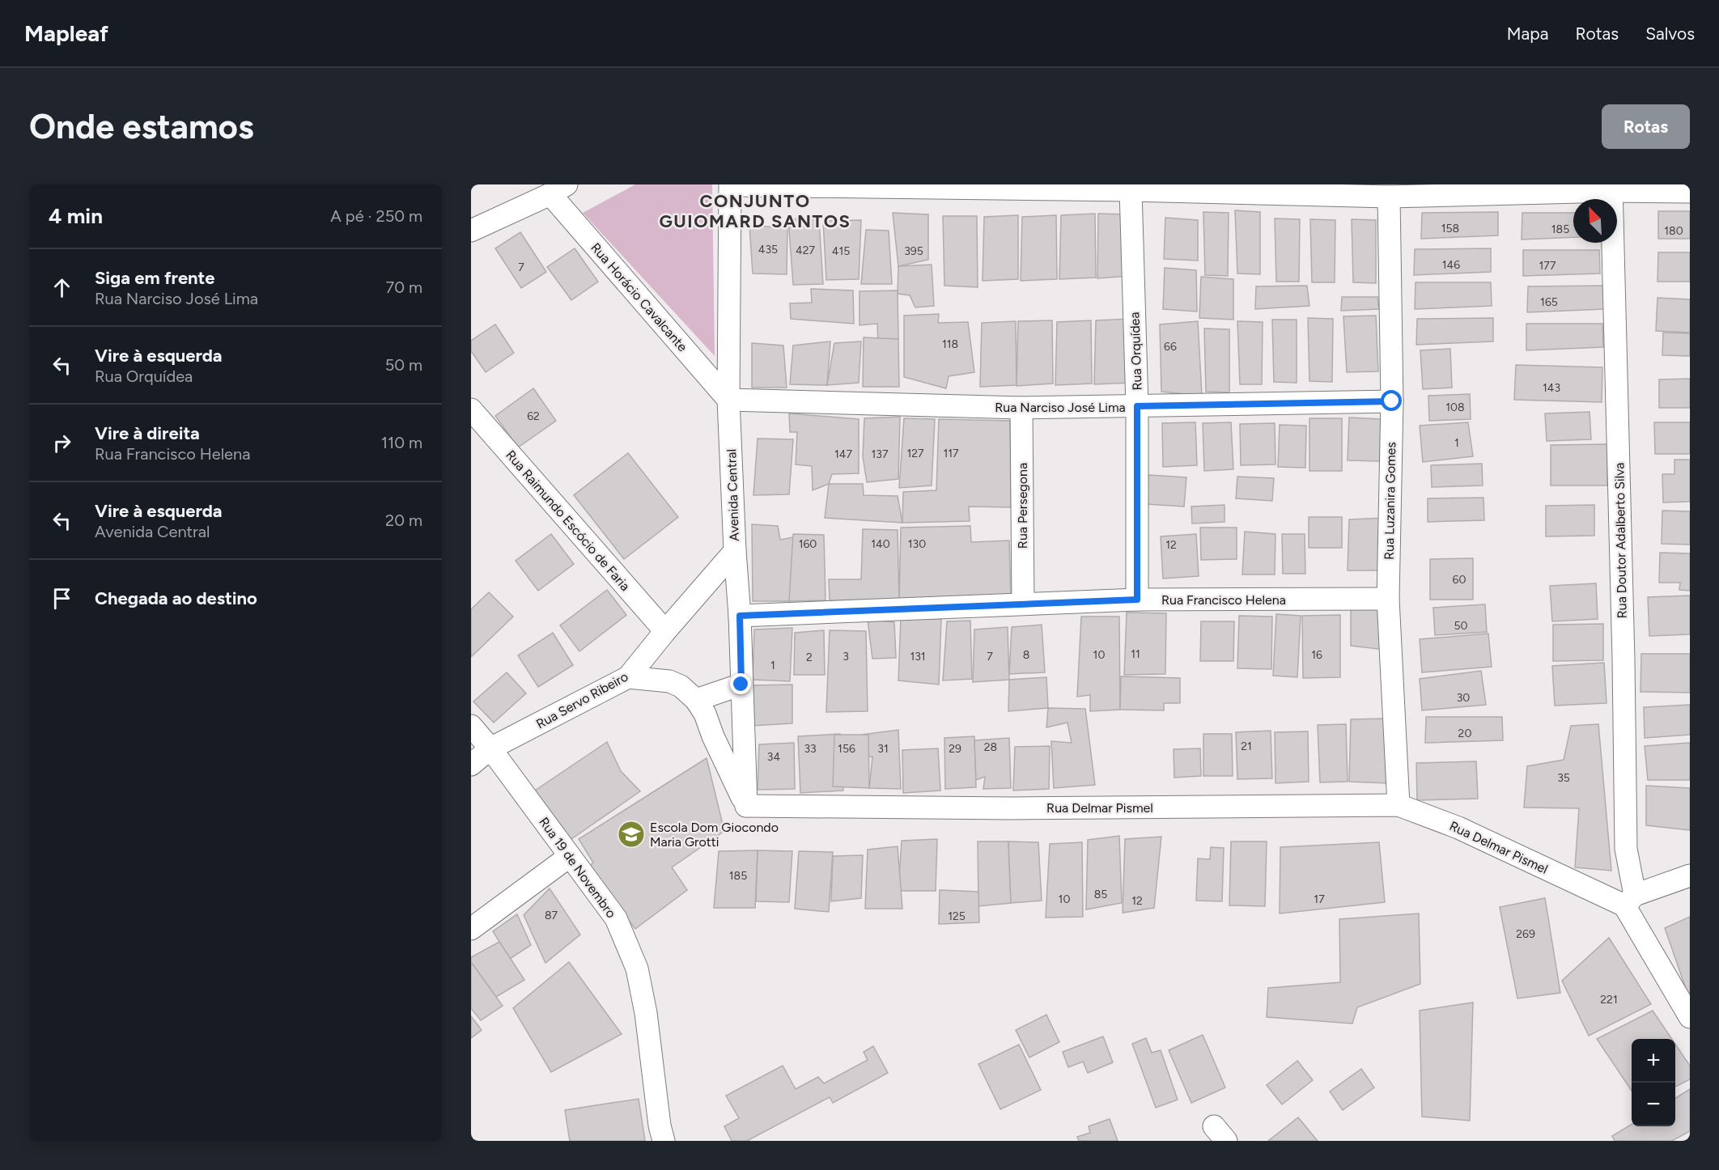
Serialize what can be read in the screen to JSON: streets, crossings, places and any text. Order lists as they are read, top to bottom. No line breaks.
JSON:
{"streets":{"street":["Rua Horácio Cavalcante","Rua Orquídea","Rua Narciso José Lima","Avenida Central","Rua Luzanira Gomes","Rua Persegona","Rua Raimundo Escócio de Faria","Rua Doutor Adalberto Silva","Rua Francisco Helena","Rua Servo Ribeiro","Rua Delmar Pismel","Rua 19 de Novembro"]},"crossings":[["Rua Horácio Cavalcante","Rua Narciso José Lima"],["Rua Horácio Cavalcante","Avenida Central"],["Rua Orquídea","Rua Narciso José Lima"],["Rua Orquídea","Rua Francisco Helena"],["Rua Narciso José Lima","Avenida Central"],["Rua Narciso José Lima","Rua Luzanira Gomes"],["Rua Narciso José Lima","Rua Persegona"],["Avenida Central","Rua Francisco Helena"],["Avenida Central","Rua Servo Ribeiro"],["Avenida Central","Rua Delmar Pismel"],["Rua Luzanira Gomes","Rua Francisco Helena"],["Rua Luzanira Gomes","Rua Delmar Pismel"],["Rua Persegona","Rua Francisco Helena"],["Rua Raimundo Escócio de Faria","Rua Servo Ribeiro"],["Rua Doutor Adalberto Silva","Rua Delmar Pismel"],["Rua Servo Ribeiro","Rua 19 de Novembro"]],"districts":["CONJUNTO GUIOMARD SANTOS"],"places":{"school or university":["Escola Dom Giocondo Maria Grotti"]},"house_numbers":["158","185","180","435","427","415","395","146","177","7","165","118","66","143","108","62","1","127","117","147","137","160","140","130","12","60","50","11","8","10","16","3","131","7","2","1","30","20","21","28","33","156","31","29","34","35","185","85","10","17","12","87","125","269","221"],"north":"top left","page":{"header":"Mapleaf","nav":["Mapa","Rotas","Salvos"],"buttons":"Rotas","title":"Onde estamos","heading":["4 min","A pé · 250 m"],"list":[["Siga em frente","Rua Narciso José Lima","70 m"],["Vire à esquerda","Rua Orquídea","50 m"],["Vire à direita","Rua Francisco Helena","110 m"],["Vire à esquerda","Avenida Central","20 m"],"Chegada ao destino"],"map_buttons":["+","−"]}}
